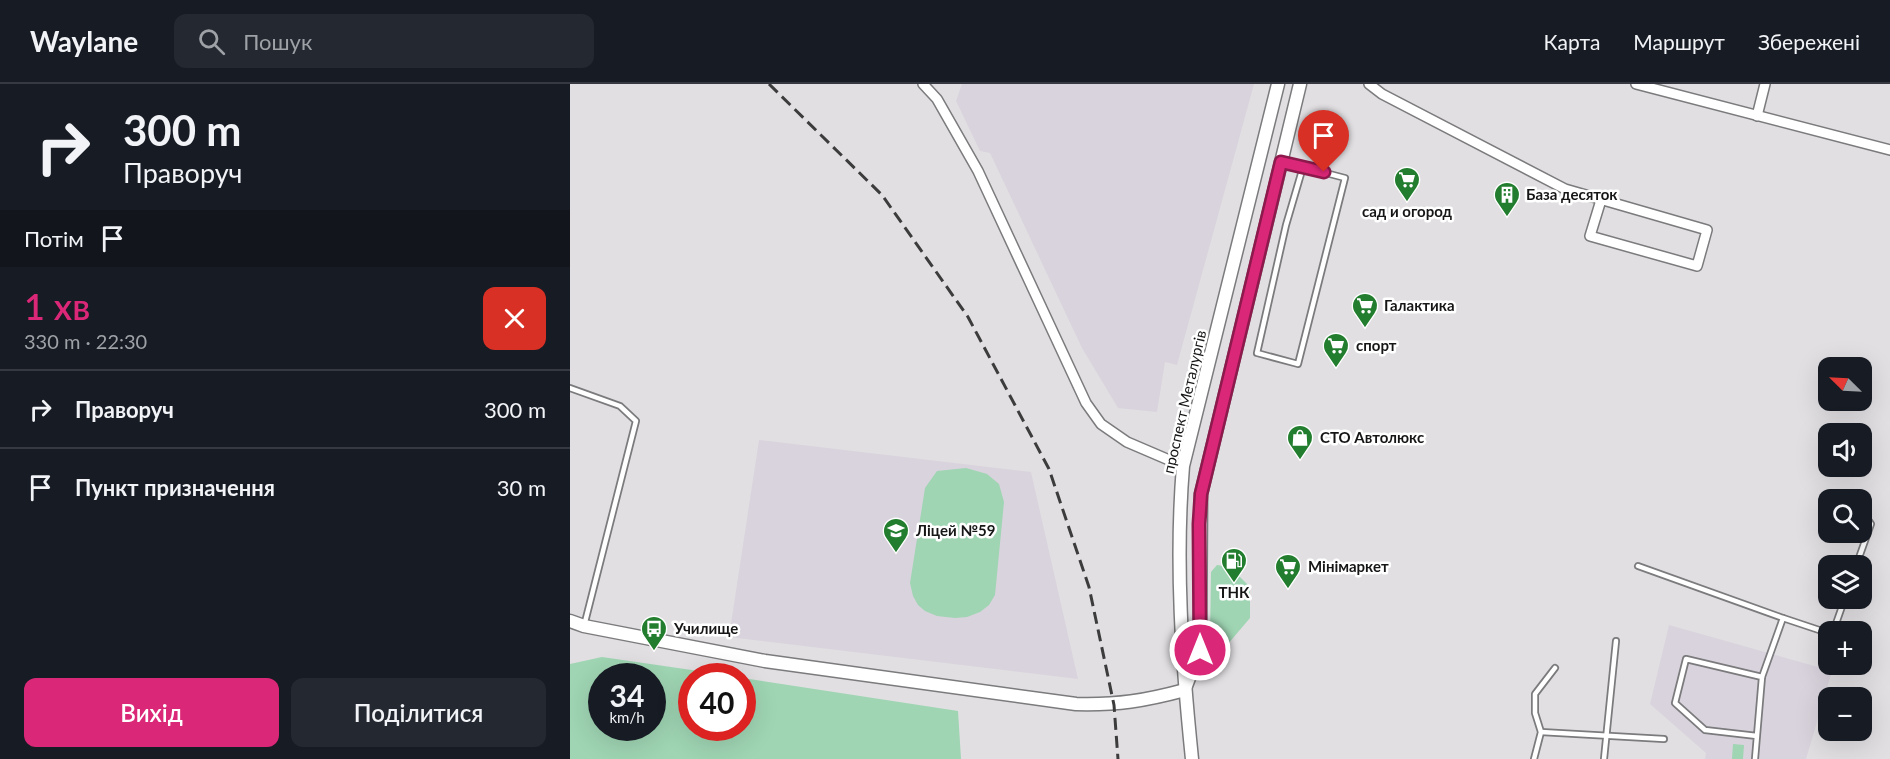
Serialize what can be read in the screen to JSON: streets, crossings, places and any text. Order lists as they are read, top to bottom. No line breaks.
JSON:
{"streets":{"street":["проспект Металургів"]},"places":{"supermarket":["сад и огород","Галактика","спорт","Мінімаркет"],"building":["База десяток"],"shop":["СТО Автолюкс"],"school or university":["Ліцей №59"],"fuel station":["ТНК"],"bus stop":["Училище"]},"north":"top left","page":{"header":"Waylane","search":"Пошук","nav":["Карта","Маршрут","Збережені"],"turn":["300 m","Праворуч"],"then":"Потім","heading":["1 хв","330 m · 22:30"],"map_buttons":["+","−"],"list":[{"name":"Праворуч","value":"300 m"},{"name":"Пункт призначення","value":"30 m"}],"speed":"34 km/h","limit":"40","buttons":["Вихід","Поділитися"]}}
